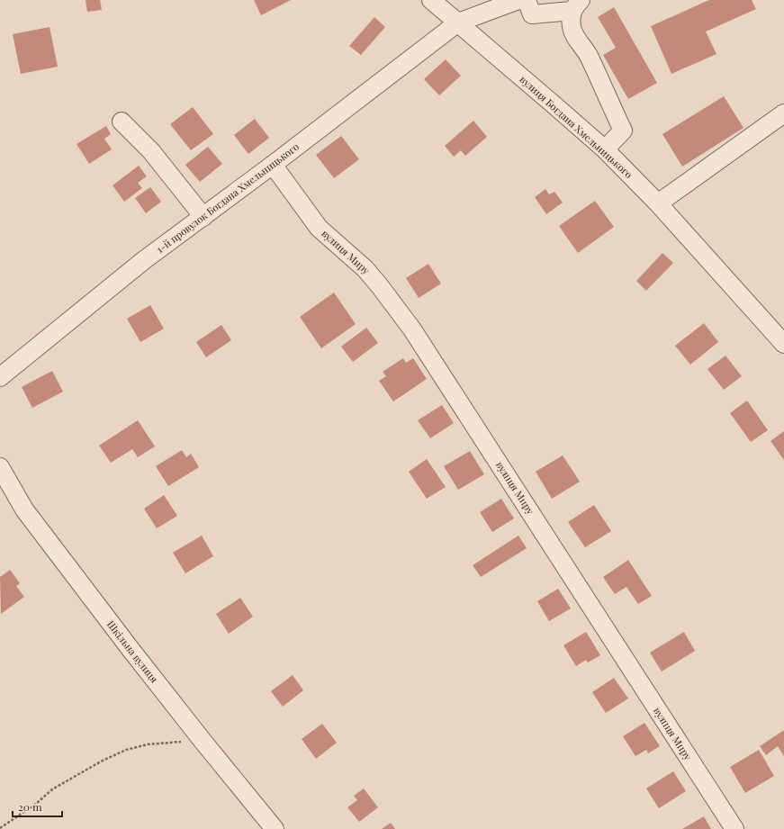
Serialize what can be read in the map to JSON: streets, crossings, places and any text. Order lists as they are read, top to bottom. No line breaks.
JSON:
{"streets":{"street":["вулиця Богдана Хмельницького","1-й провулок Богдана Хмельницького","вулиця Миру","Шкільна вулиця"]},"crossings":[["вулиця Богдана Хмельницького","1-й провулок Богдана Хмельницького"],["1-й провулок Богдана Хмельницького","вулиця Миру"]],"scale_bar":"20 m"}
